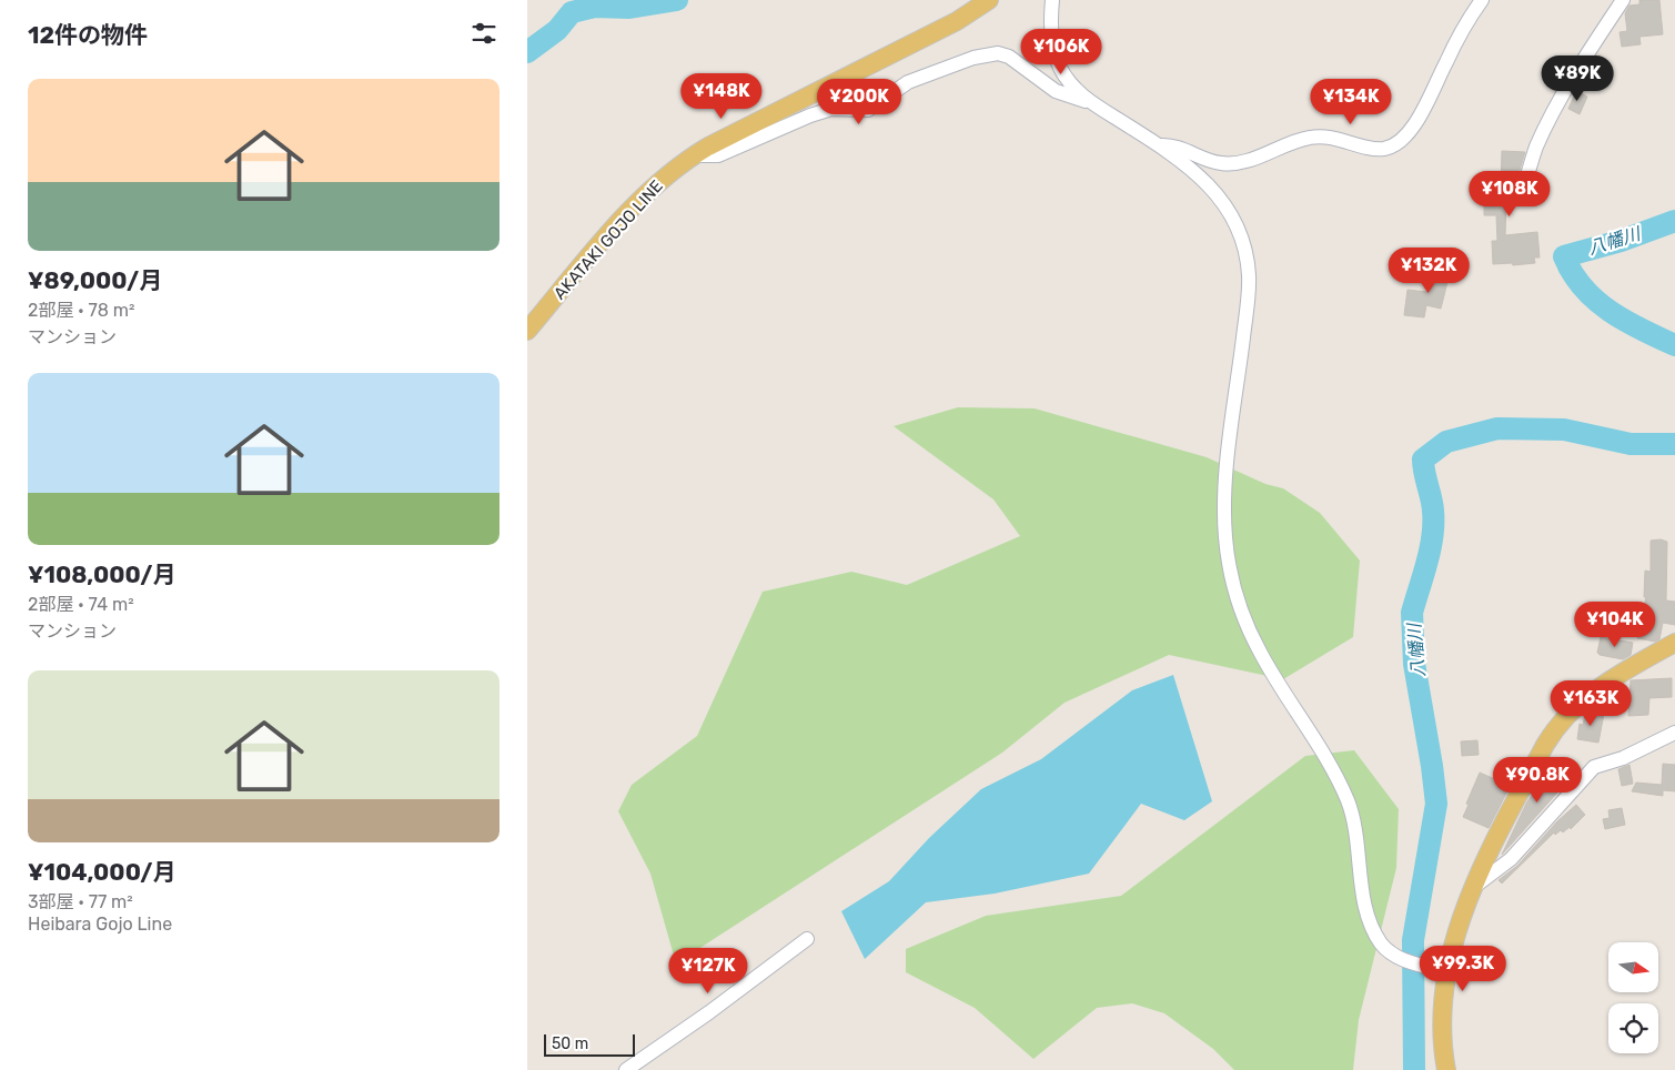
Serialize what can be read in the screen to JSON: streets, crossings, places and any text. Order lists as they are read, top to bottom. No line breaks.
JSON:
{"streets":{"main road":["AKATAKI GOJO LINE"]},"water":["八幡川"],"scale_bar":"50 m","north":"right","page":{"heading":"12件の物件","price":["¥106K","¥89K","¥148K","¥200K","¥134K","¥108K","¥132K","¥104K","¥163K","¥90.8K","¥99.3K","¥127K"],"list":[{"name":"¥89,000/月","note":"2部屋 · 78 m² · マンション"},{"name":"¥108,000/月","note":"2部屋 · 74 m² · マンション"},{"name":"¥104,000/月","note":"3部屋 · 77 m² · Heibara Gojo Line"}],"scale":"50 m"}}
